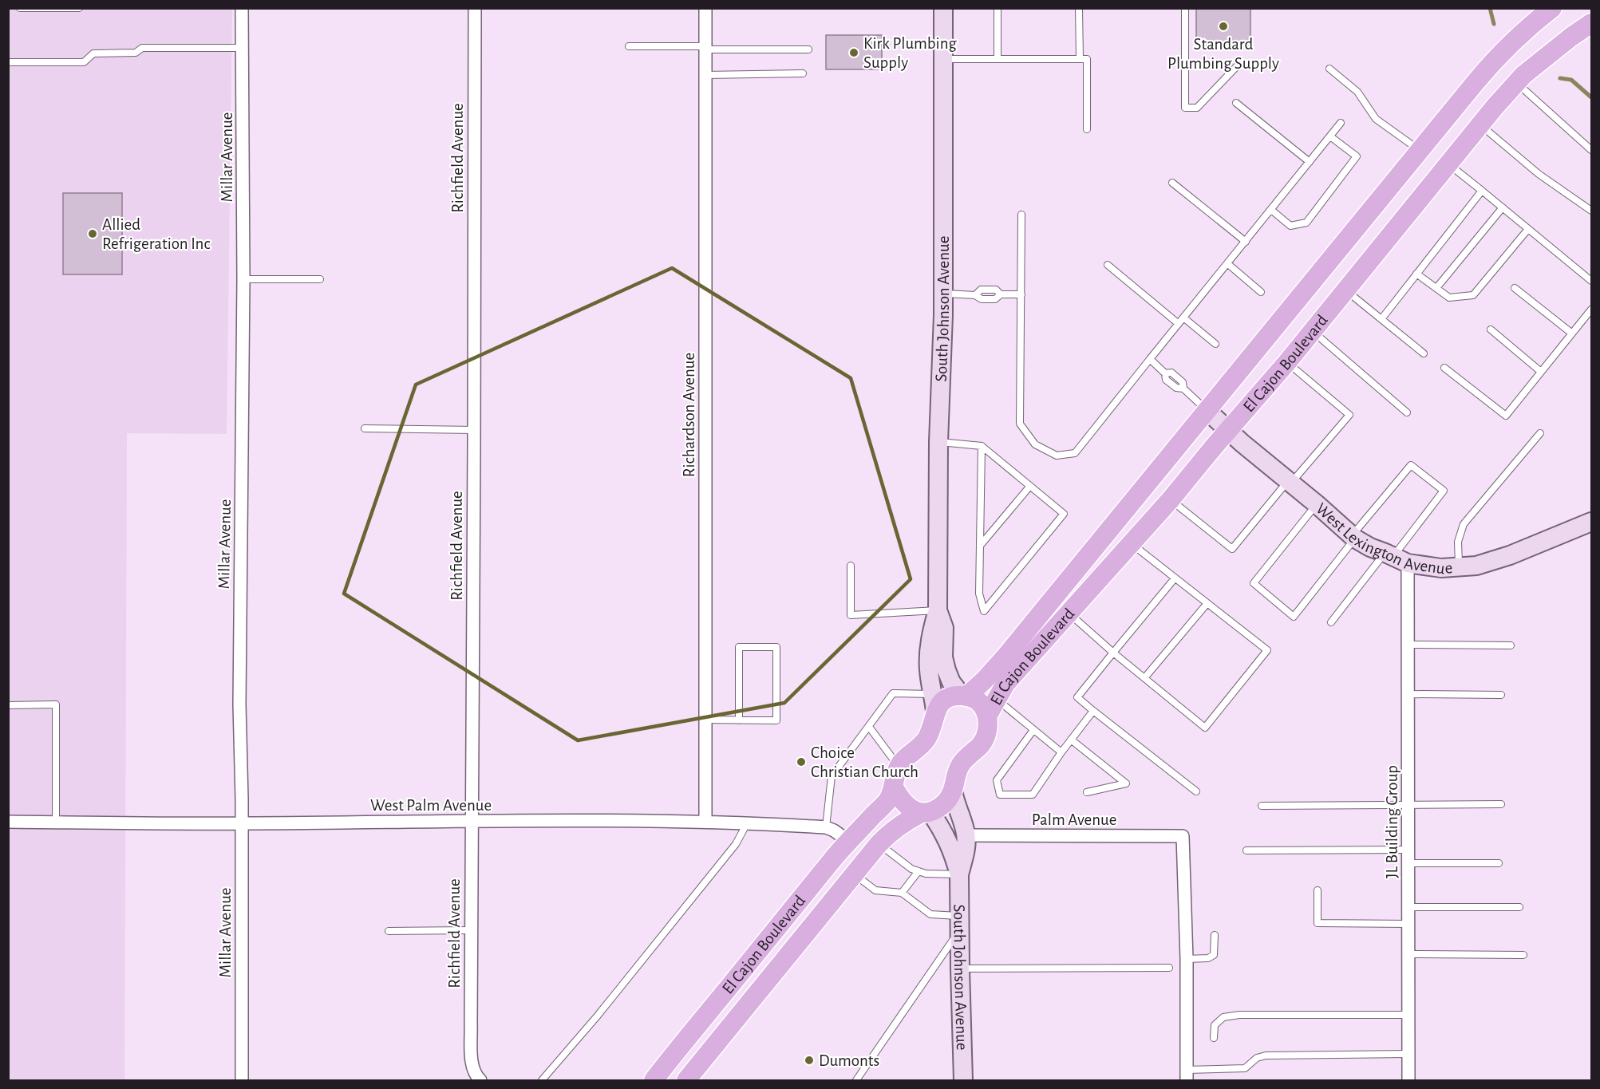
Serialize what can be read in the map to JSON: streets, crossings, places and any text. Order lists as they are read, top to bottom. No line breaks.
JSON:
{"streets":{"main road":["South Johnson Avenue","El Cajon Boulevard","West Lexington Avenue"],"street":["Millar Avenue","Richfield Avenue","Richardson Avenue","West Palm Avenue","Palm Avenue","JL Building Group"]},"crossings":[["Millar Avenue","West Palm Avenue"],["Richfield Avenue","West Palm Avenue"],["South Johnson Avenue","El Cajon Boulevard"],["South Johnson Avenue","Palm Avenue"],["El Cajon Boulevard","West Lexington Avenue"],["El Cajon Boulevard","West Palm Avenue"],["Richardson Avenue","West Palm Avenue"],["West Lexington Avenue","JL Building Group"]],"places":["Standard Plumbing Supply","Kirk Plumbing Supply","Allied Refrigeration Inc","Choice Christian Church","Dumonts"]}
